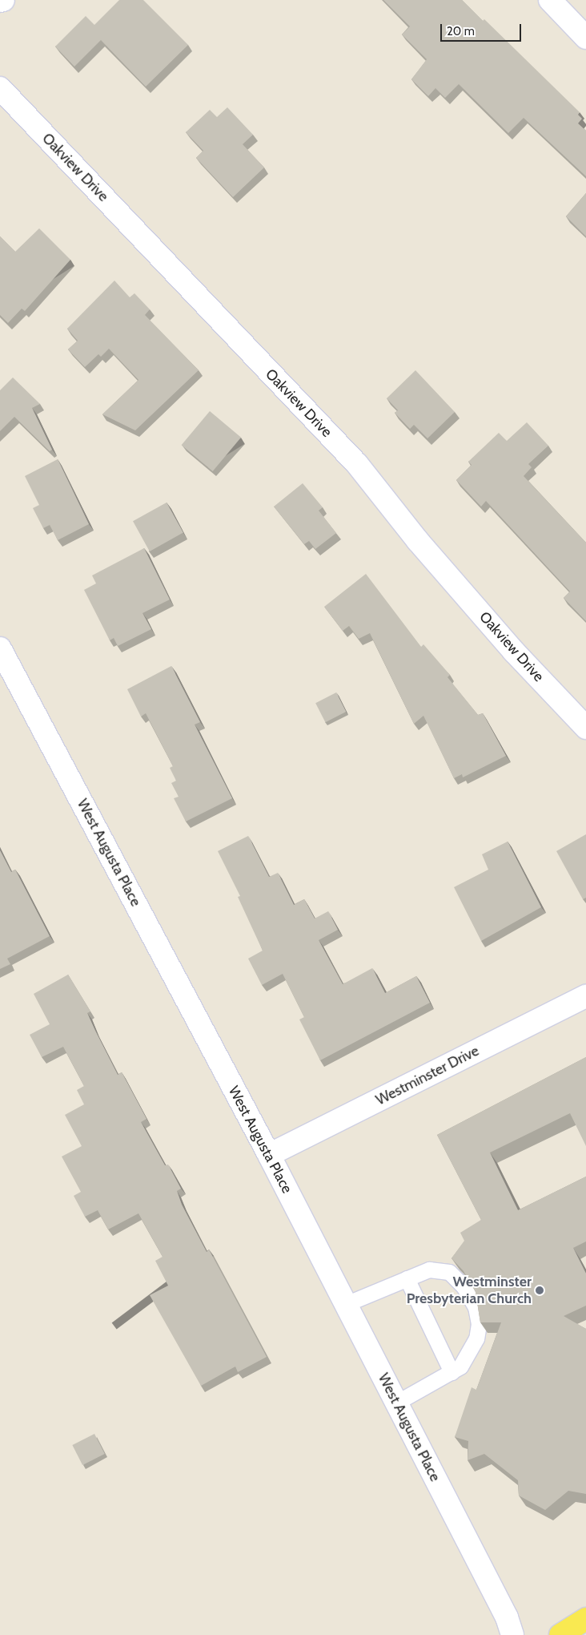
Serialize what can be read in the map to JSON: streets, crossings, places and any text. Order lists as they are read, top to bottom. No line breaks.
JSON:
{"streets":{"street":["Oakview Drive","West Augusta Place","Westminster Drive"]},"crossings":[["West Augusta Place","Westminster Drive"]],"places":["Westminster Presbyterian Church"],"scale_bar":"20 m"}
